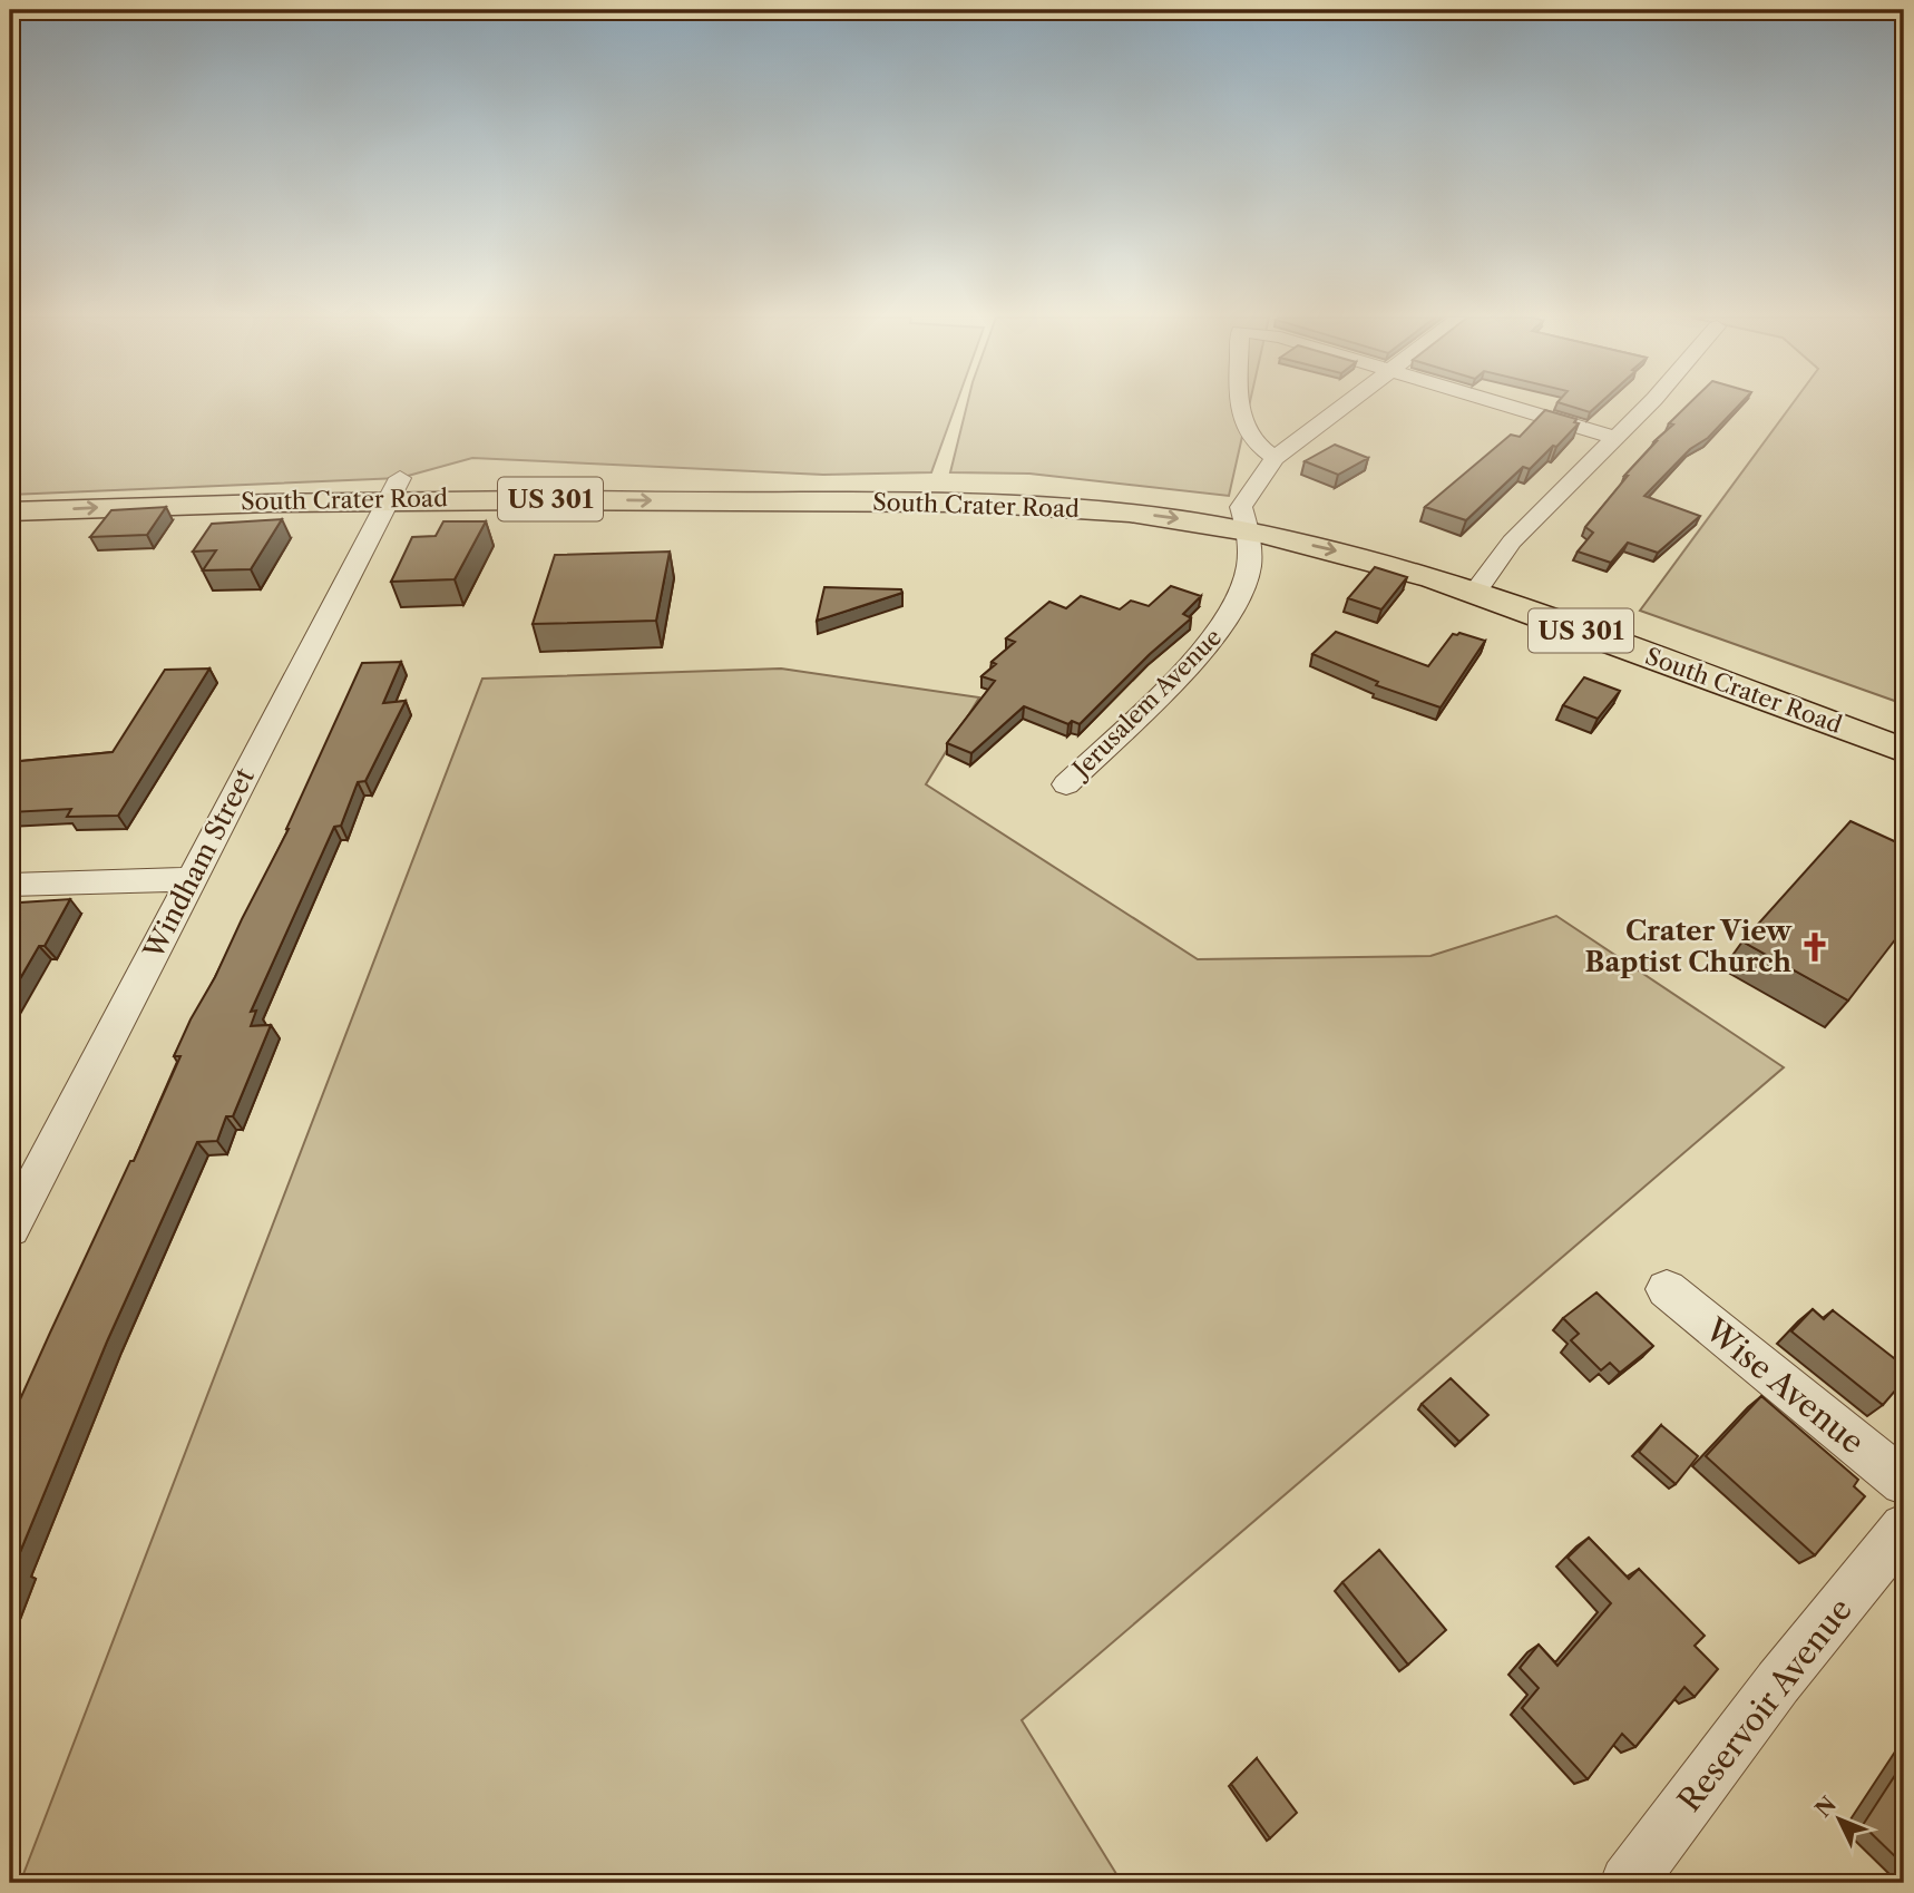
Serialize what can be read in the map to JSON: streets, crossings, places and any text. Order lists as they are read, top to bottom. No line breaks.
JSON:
{"streets":{"main road":["US 301","South Crater Road"],"street":["Jerusalem Avenue","Windham Street","Wise Avenue","Reservoir Avenue"]},"crossings":[["South Crater Road","Jerusalem Avenue"],["South Crater Road","Windham Street"]],"places":{"church":["Crater View Baptist Church"]},"north":"top left"}
